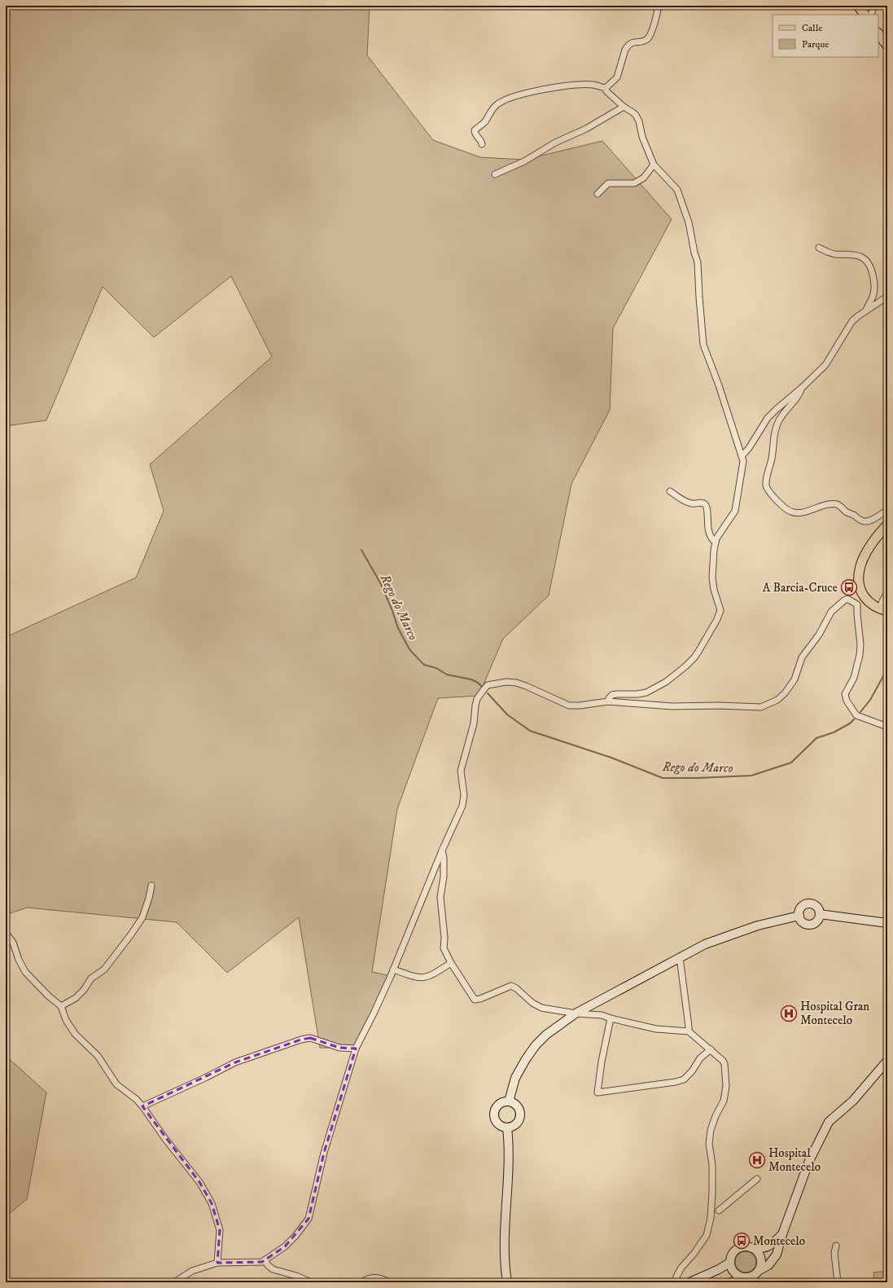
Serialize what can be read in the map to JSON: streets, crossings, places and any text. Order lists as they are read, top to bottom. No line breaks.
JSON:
{"water":["Rego do Marco"],"places":{"bus stop":["A Barcia-Cruce","Montecelo"],"hospital":["Hospital Gran Montecelo","Hospital Montecelo"]},"legend":["Calle","Parque"]}
